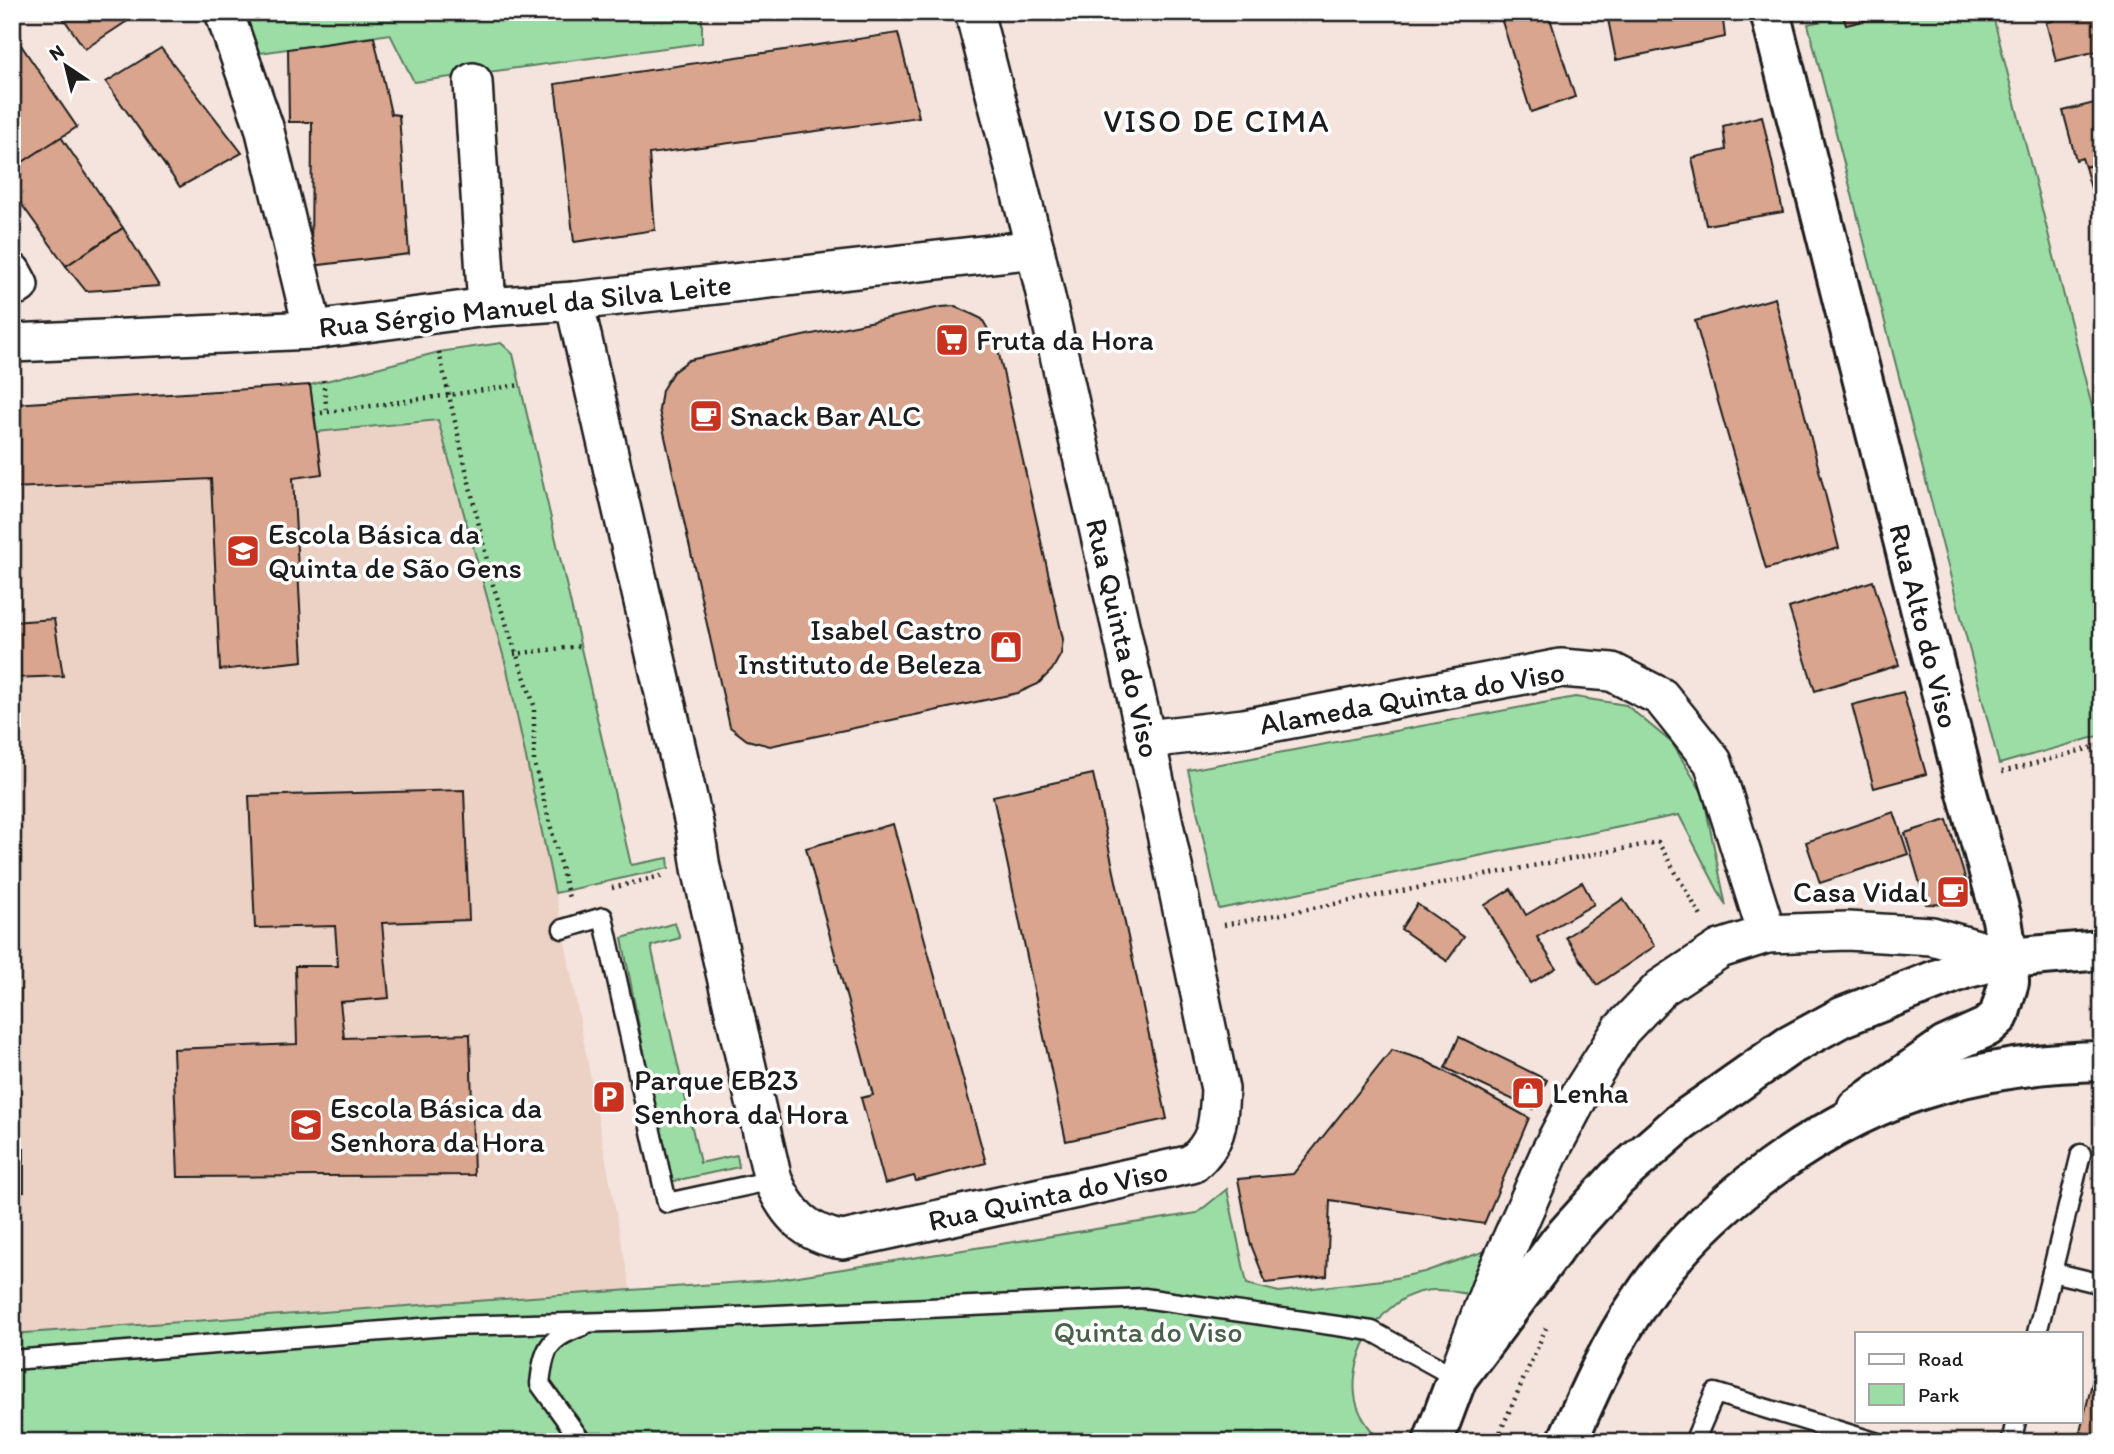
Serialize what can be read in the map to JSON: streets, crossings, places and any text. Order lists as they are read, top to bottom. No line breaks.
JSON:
{"streets":{"main road":["Rua Alto do Viso"],"street":["Rua Sérgio Manuel da Silva Leite","Rua Quinta do Viso","Alameda Quinta do Viso"]},"crossings":[["Rua Sérgio Manuel da Silva Leite","Rua Quinta do Viso"],["Rua Quinta do Viso","Alameda Quinta do Viso"]],"districts":["VISO DE CIMA"],"parks":["Quinta do Viso"],"places":{"supermarket":["Fruta da Hora"],"cafe":["Snack Bar ALC","Casa Vidal"],"school or university":["Escola Básica da Quinta de São Gens","Escola Básica da Senhora da Hora"],"shop":["Isabel Castro Instituto de Beleza","Lenha"],"parking":["Parque EB23 Senhora da Hora"]},"legend":["Road","Park"],"north":"top left"}
